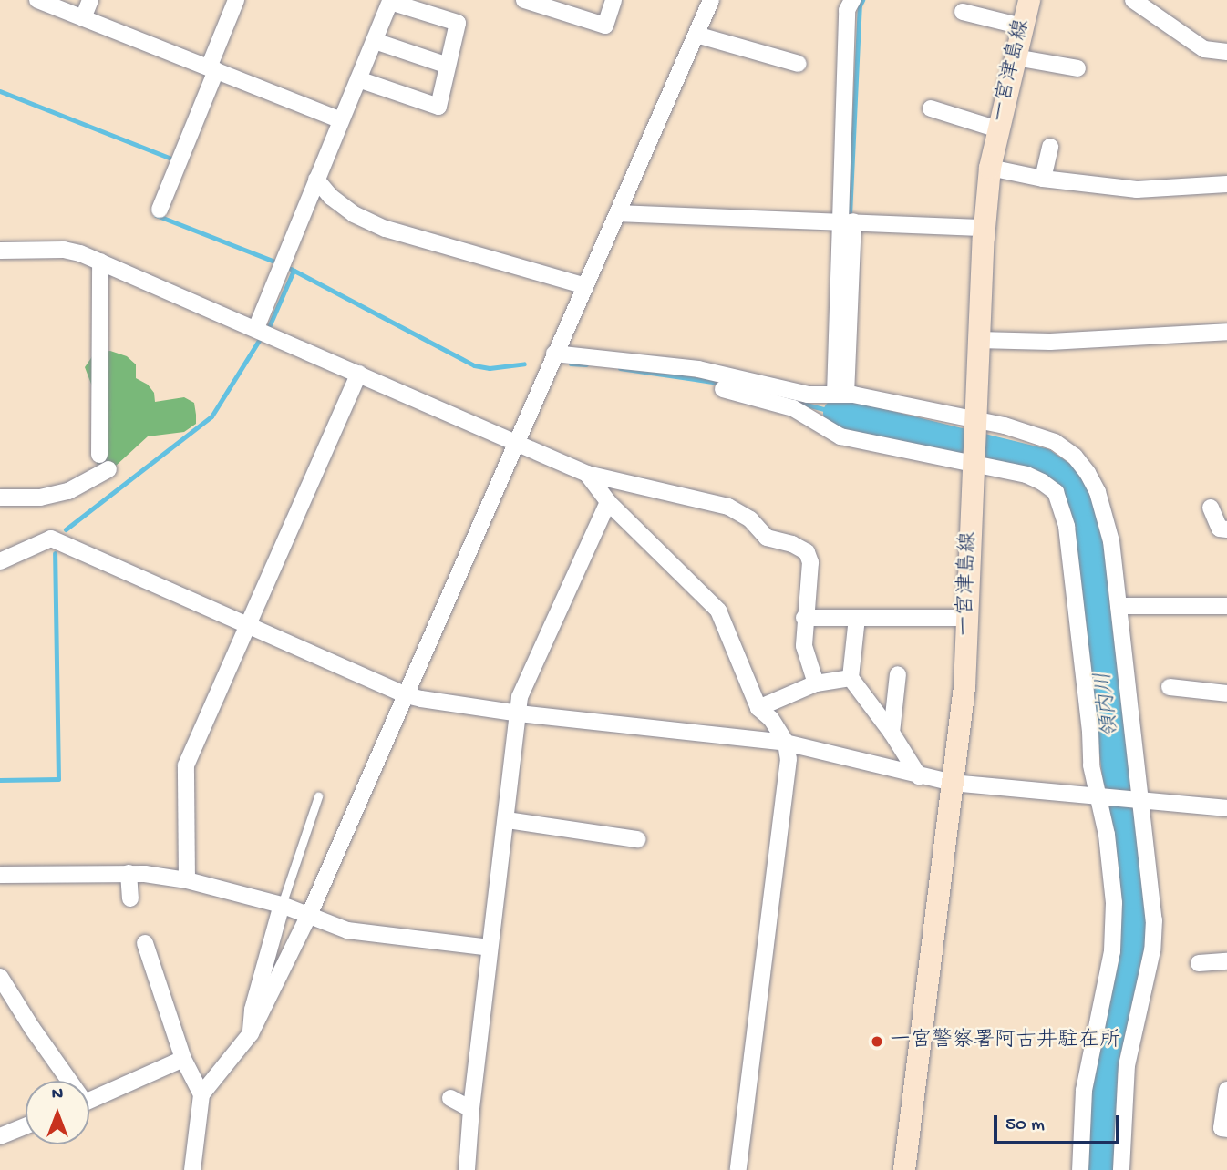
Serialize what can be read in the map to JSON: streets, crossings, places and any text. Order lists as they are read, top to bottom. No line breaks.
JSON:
{"streets":{"main road":["一宮津島線"]},"water":["領内川"],"places":["一宮警察署阿古井駐在所"],"scale_bar":"50 m","north":"top"}
